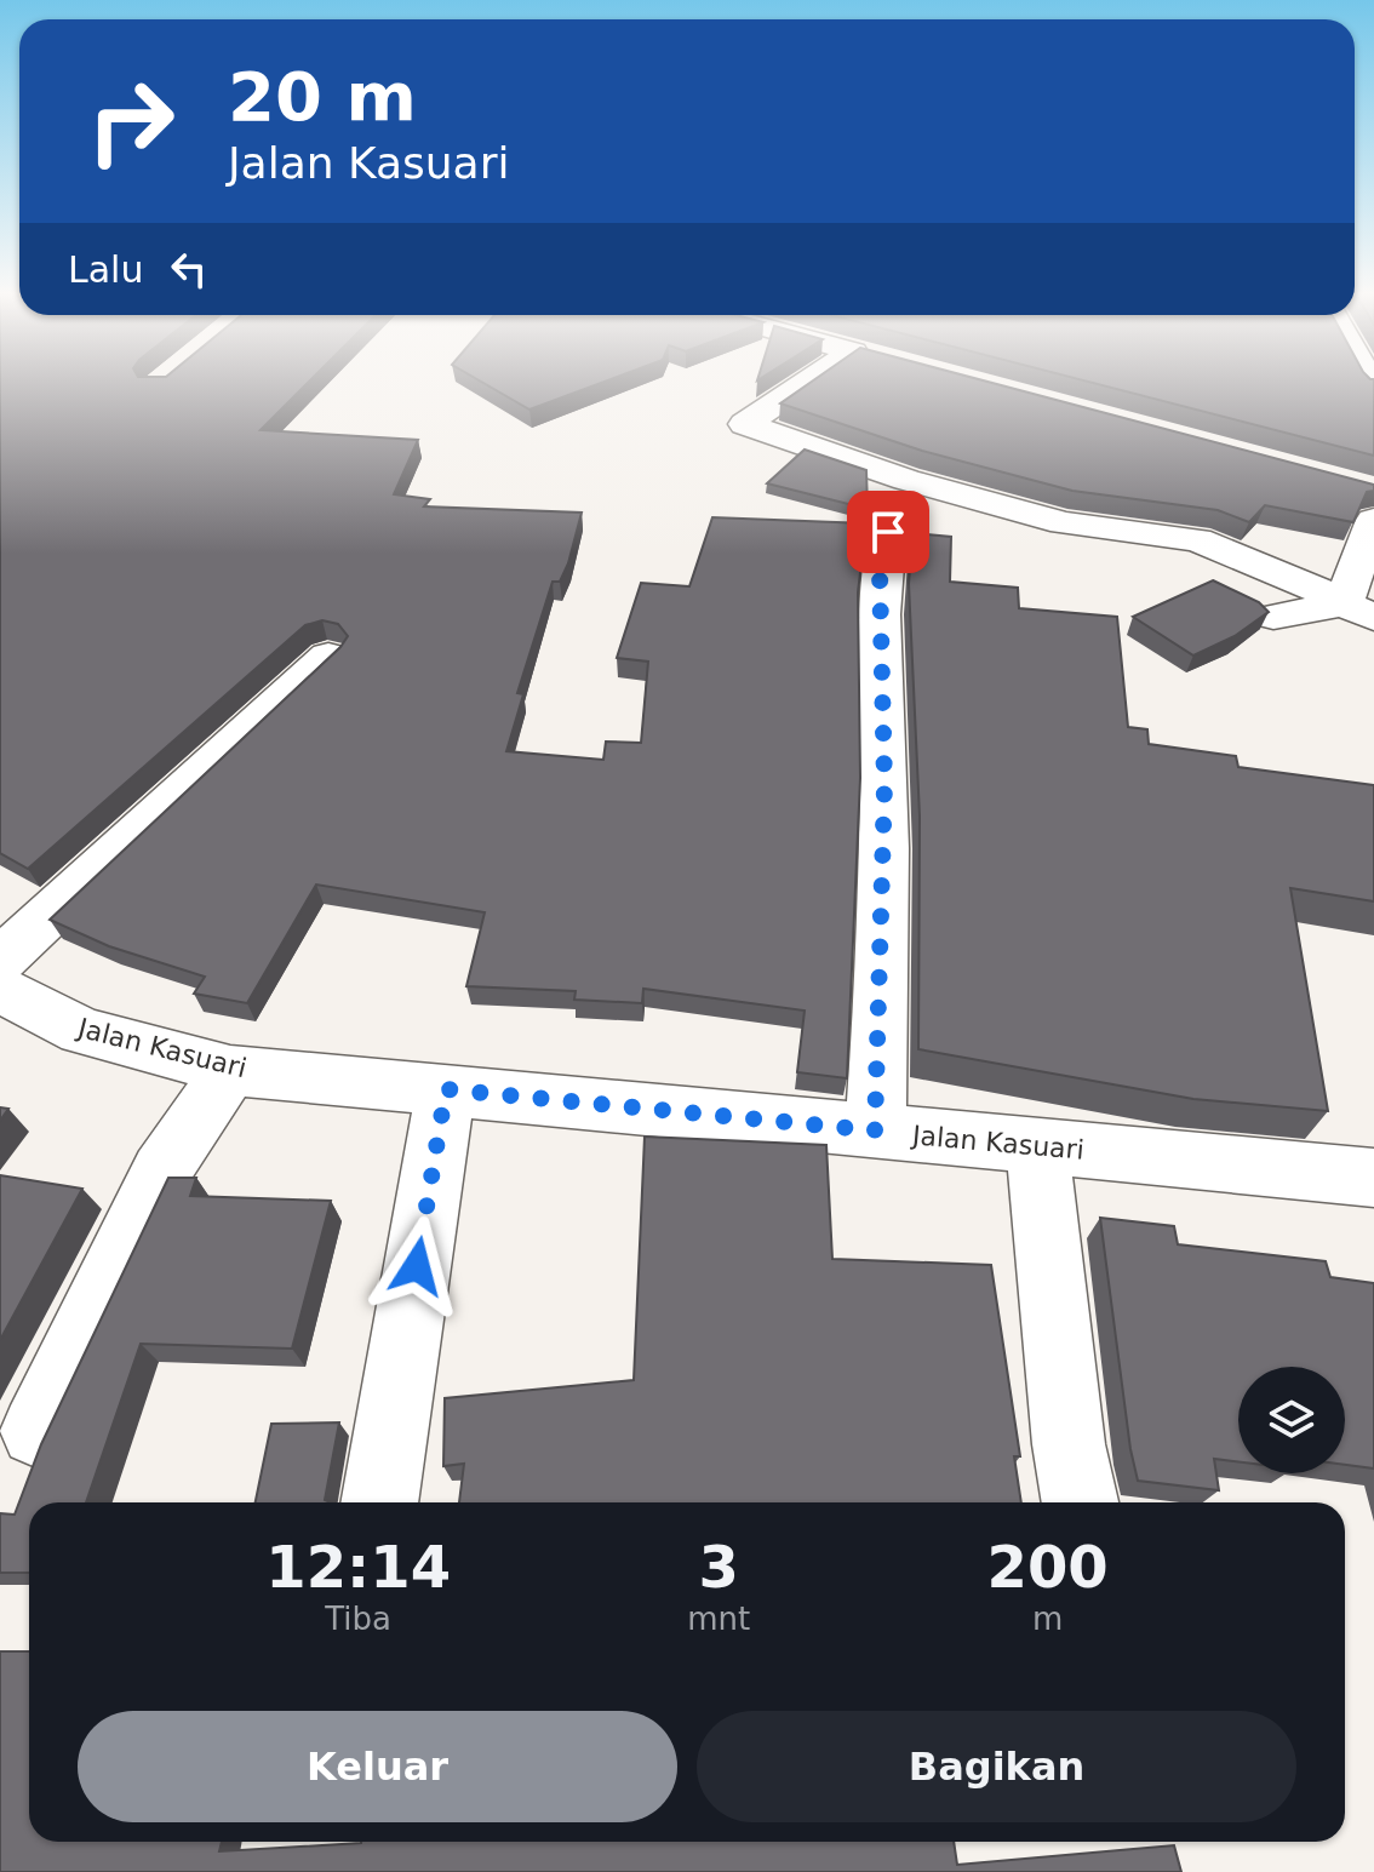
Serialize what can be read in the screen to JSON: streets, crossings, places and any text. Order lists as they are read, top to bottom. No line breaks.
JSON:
{"streets":{"street":["Jalan Kasuari"]},"page":{"turn":["20 m","Jalan Kasuari"],"then":"Lalu","eta":["12:14","Tiba","3","mnt","200","m"],"buttons":["Keluar","Bagikan"]}}
